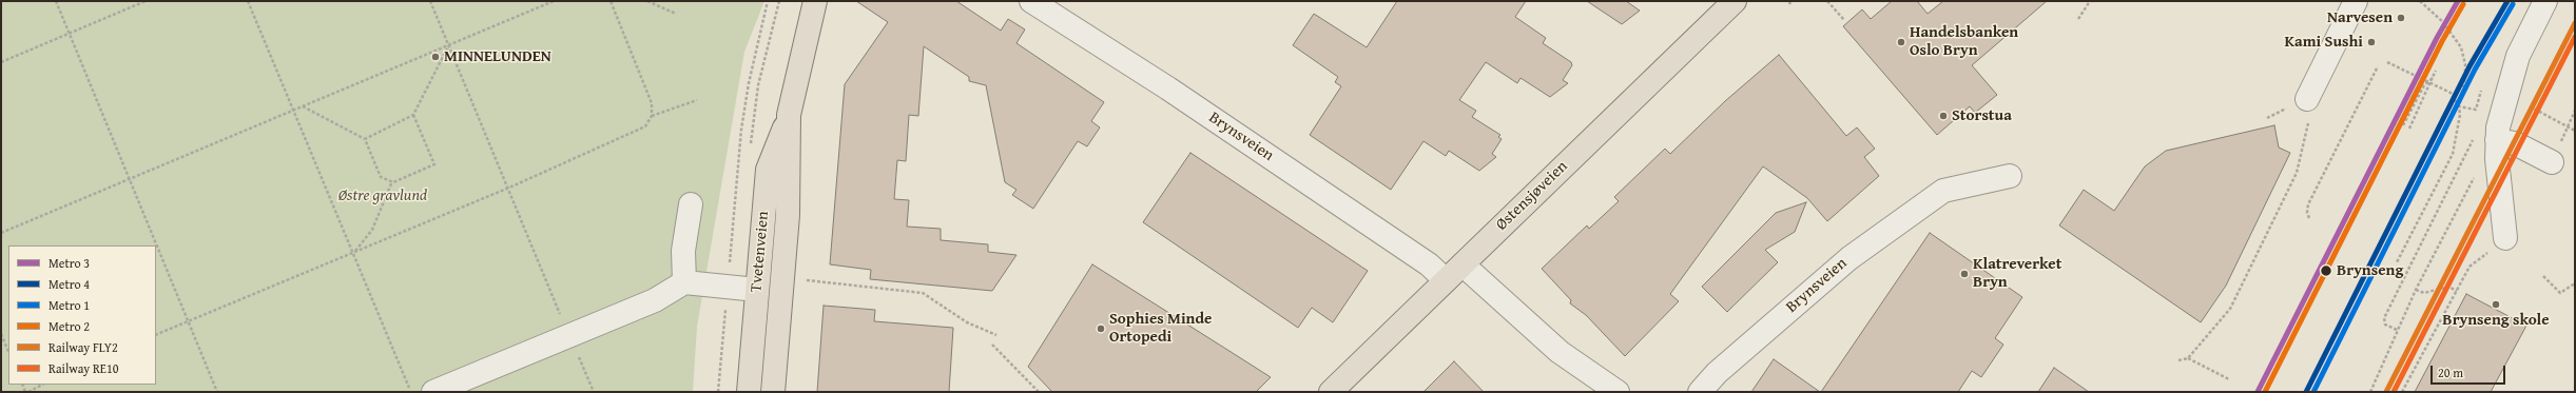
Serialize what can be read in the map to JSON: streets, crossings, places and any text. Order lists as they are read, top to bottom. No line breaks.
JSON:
{"streets":{"main road":["Østensjøveien","Tvetenveien"],"lane":["Brynsveien"]},"crossings":[["Brynsveien","Østensjøveien"]],"parks":["Østre gravlund"],"places":["Narvesen","Handelsbanken Oslo Bryn","Kami Sushi","MINNELUNDEN","Storstua","Brynseng","Klatreverket Bryn","Brynseng skole","Sophies Minde Ortopedi"],"lines":["metro line 3","metro line 4","metro line 1","metro line 2","rail line FLY2","rail line RE10"],"legend":["Metro 3","Metro 4","Metro 1","Metro 2","Railway FLY2","Railway RE10"],"scale_bar":"20 m"}
